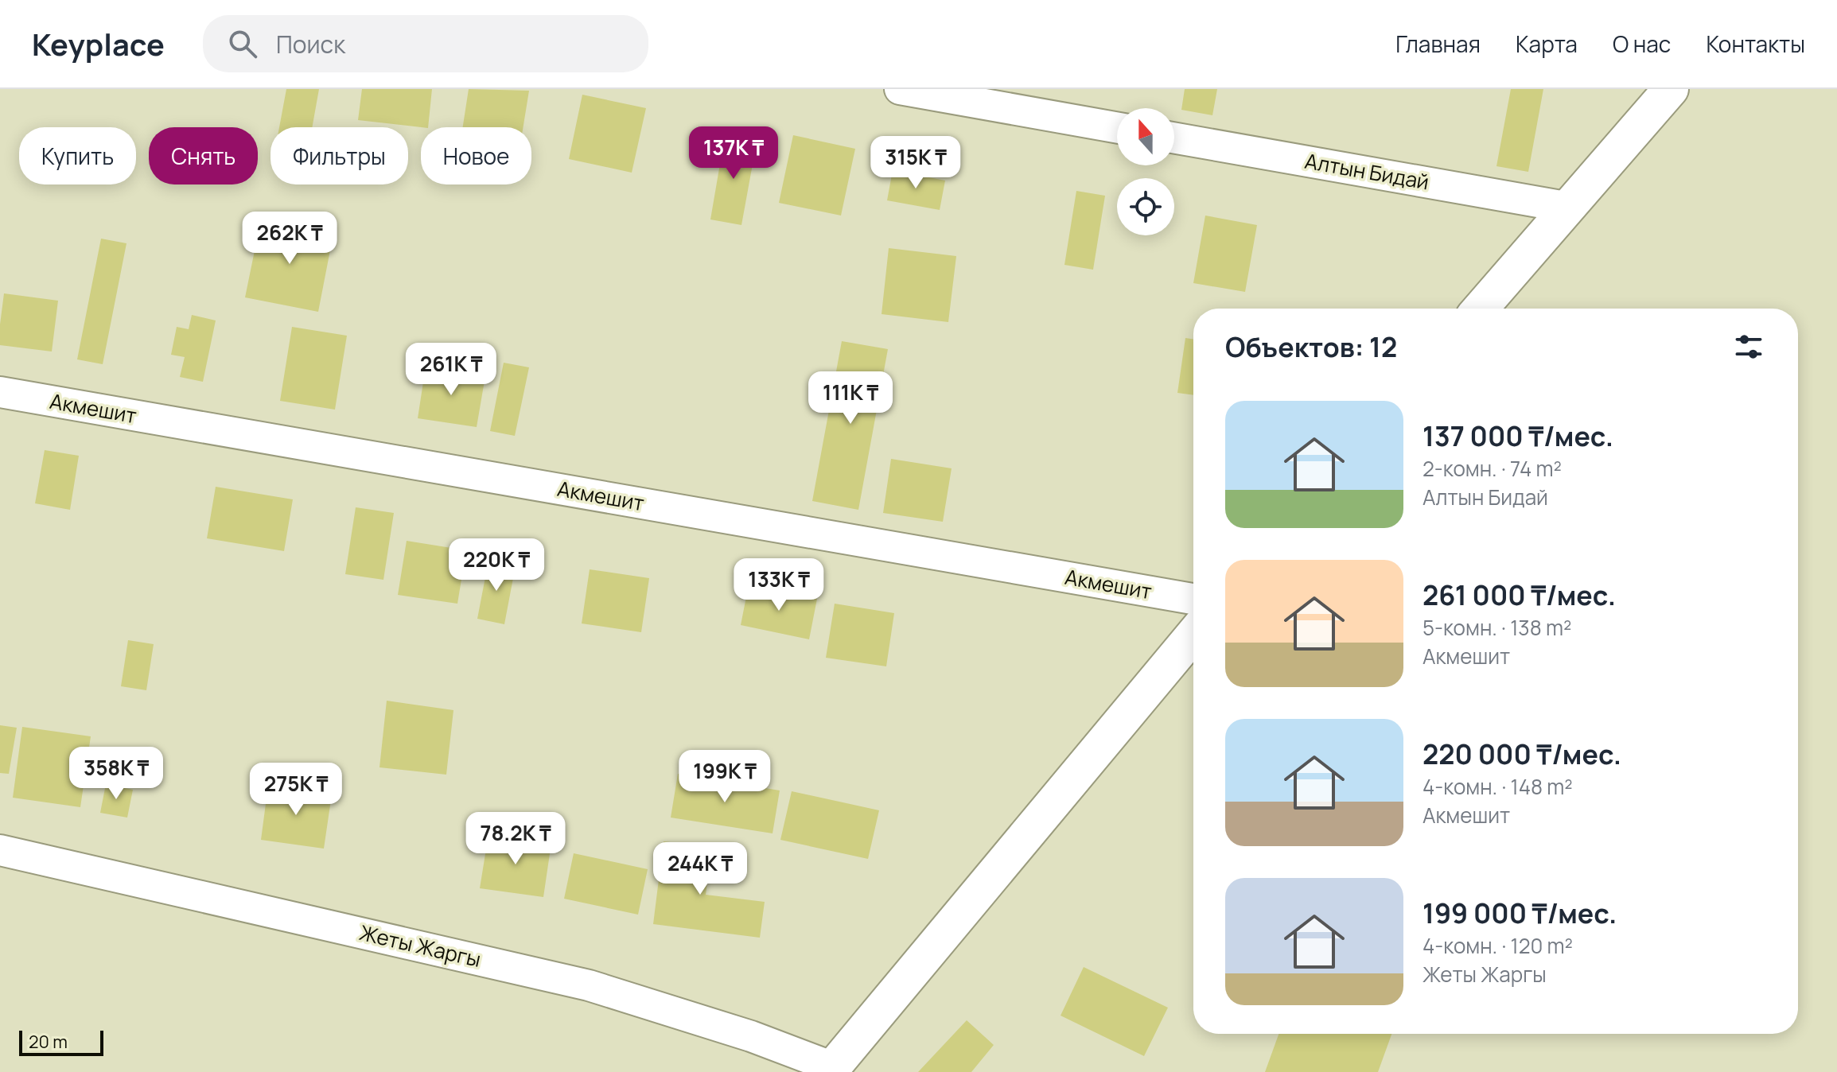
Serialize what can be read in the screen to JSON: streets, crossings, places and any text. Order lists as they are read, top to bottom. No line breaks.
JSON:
{"streets":{"street":["Алтын Бидай","Акмешит","Жеты Жаргы"]},"scale_bar":"20 m","north":"top","page":{"header":"Keyplace","search":"Поиск","nav":["Главная","Карта","О нас","Контакты"],"price":["137K ₸","315K ₸","262K ₸","261K ₸","111K ₸","220K ₸","133K ₸","358K ₸","199K ₸","275K ₸","78.2K ₸","244K ₸"],"chip":["Купить","Снять","Фильтры","Новое"],"heading":"Объектов: 12","list":[{"name":"137 000 ₸/мес.","note":"2-комн. · 74 m² · Алтын Бидай"},{"name":"261 000 ₸/мес.","note":"5-комн. · 138 m² · Акмешит"},{"name":"220 000 ₸/мес.","note":"4-комн. · 148 m² · Акмешит"},{"name":"199 000 ₸/мес.","note":"4-комн. · 120 m² · Жеты Жаргы"}],"scale":"20 m"}}
